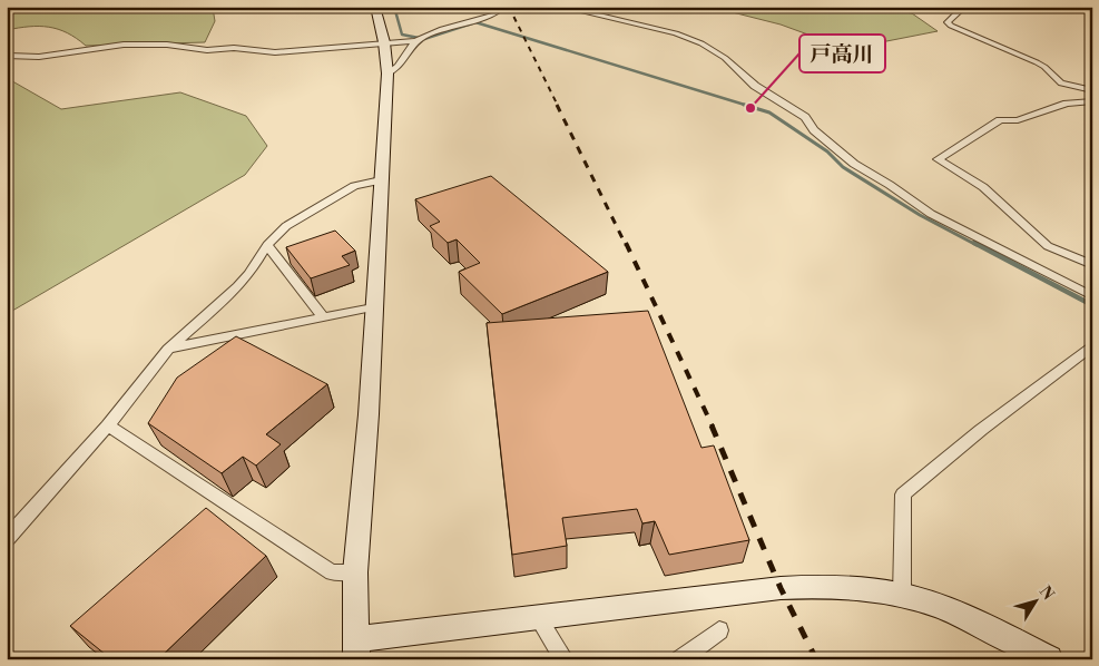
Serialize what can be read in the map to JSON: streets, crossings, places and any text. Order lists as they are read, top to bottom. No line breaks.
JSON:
{"places":["戸高川"],"north":"top right"}
